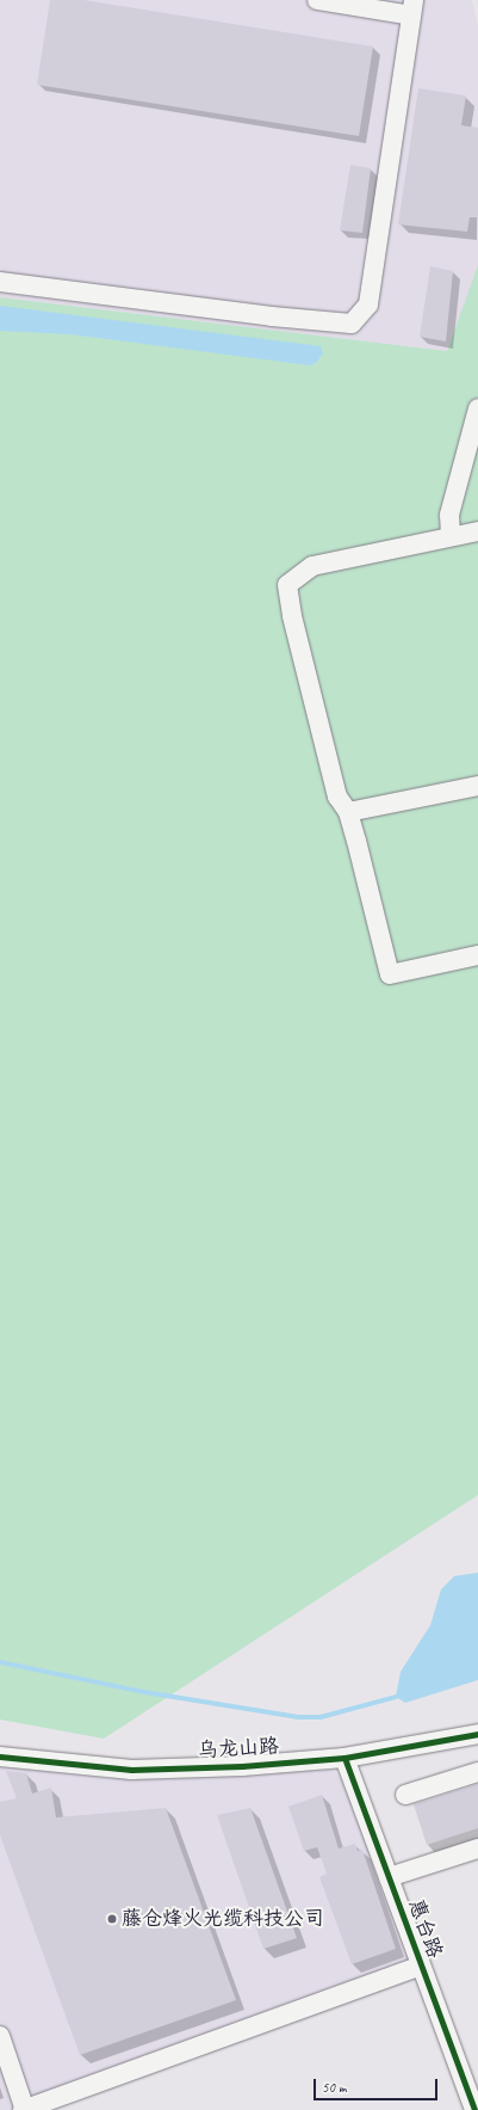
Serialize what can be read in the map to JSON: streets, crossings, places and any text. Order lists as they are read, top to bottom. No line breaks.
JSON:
{"streets":{"street":["乌龙山路","惠台路"]},"crossings":[["乌龙山路","惠台路"]],"places":["藤仓烽火光缆科技公司"],"scale_bar":"50 m"}
